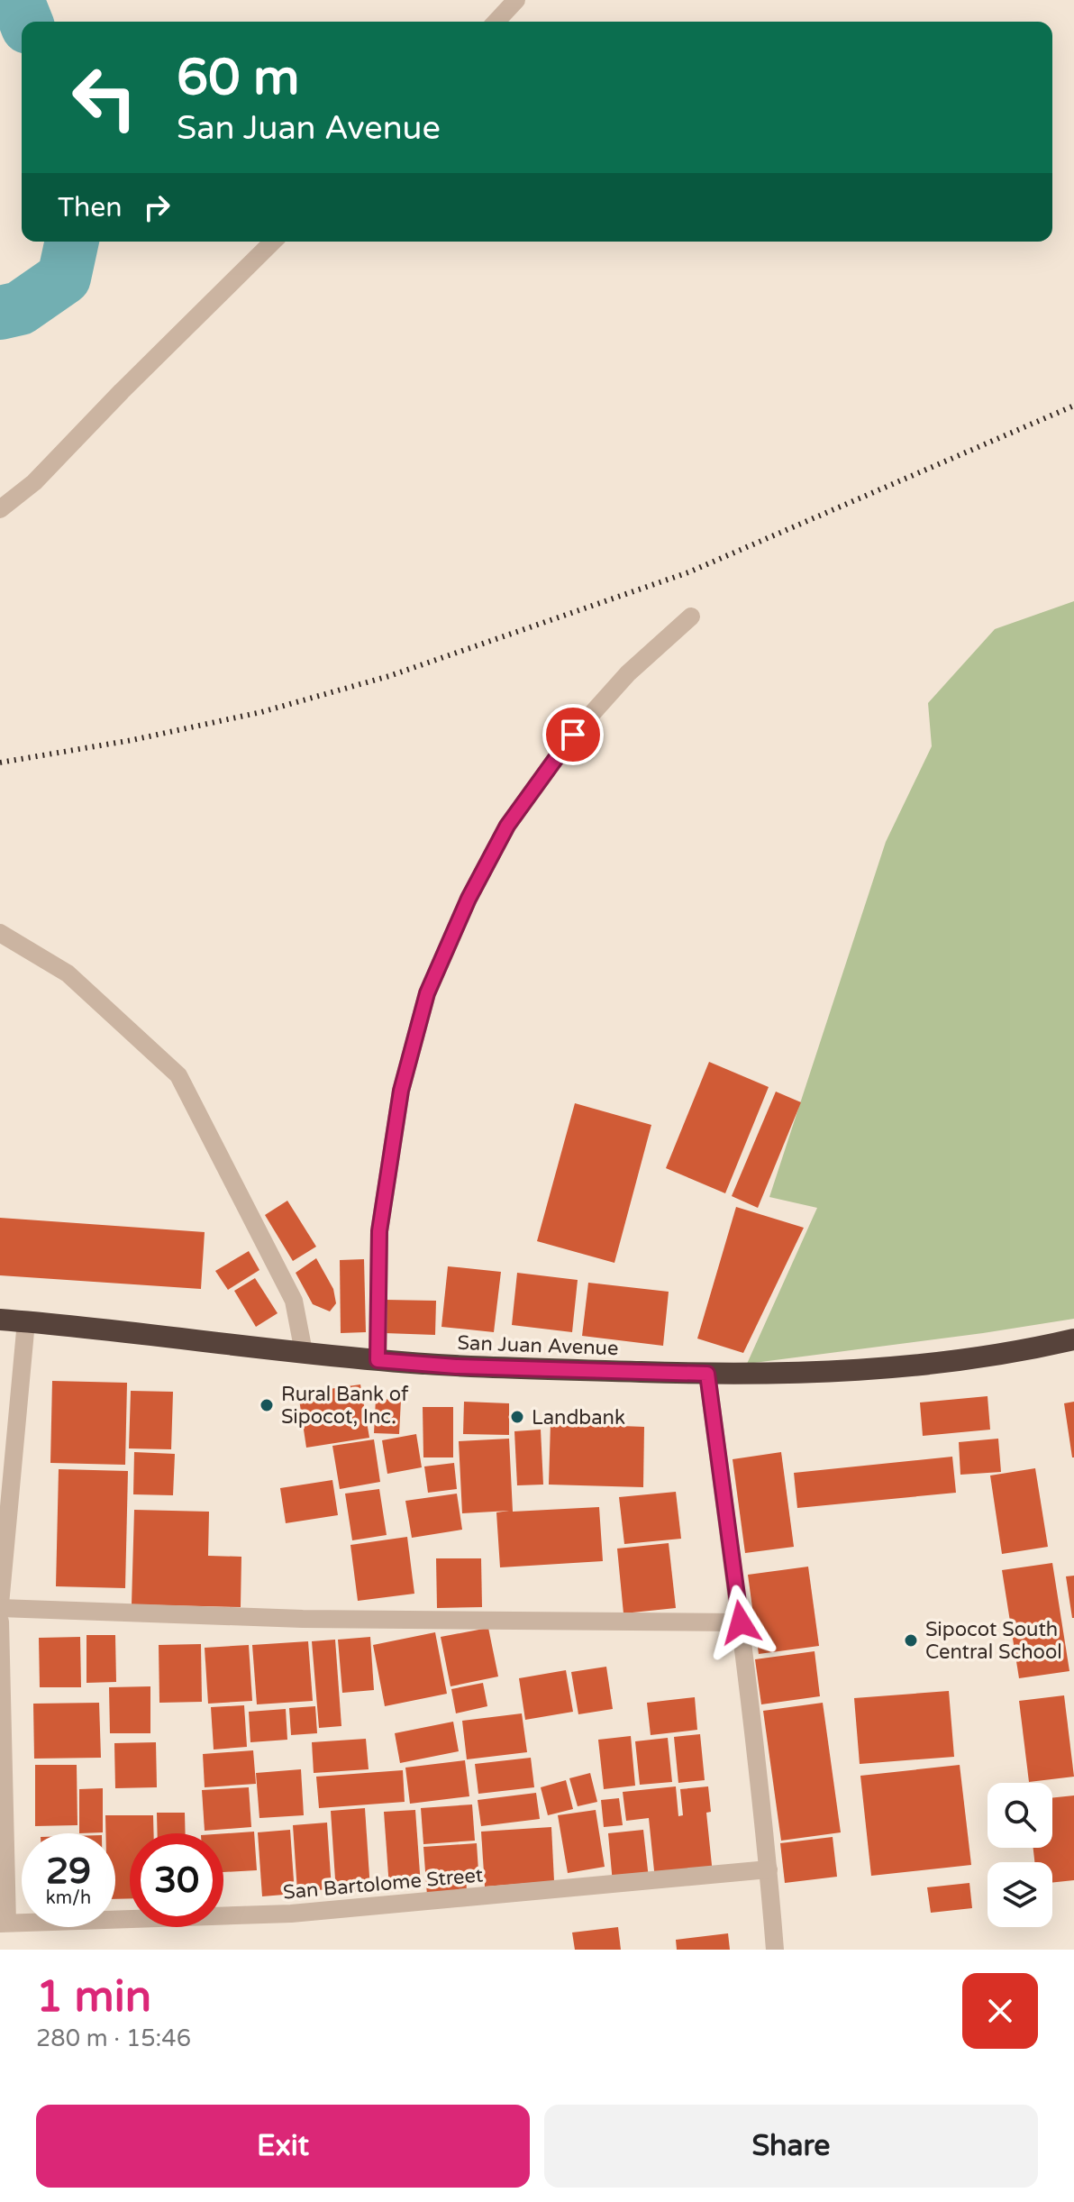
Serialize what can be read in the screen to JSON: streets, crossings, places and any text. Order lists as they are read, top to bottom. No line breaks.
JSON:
{"streets":{"highway":["San Juan Avenue"],"street":["San Bartolome Street"]},"places":["Rural Bank of Sipocot, Inc.","Landbank","Sipocot South Central School"],"page":{"turn":["60 m","San Juan Avenue"],"then":"Then","speed":"29 km/h","limit":"30","heading":["1 min","280 m · 15:46"],"buttons":["Exit","Share"]}}
